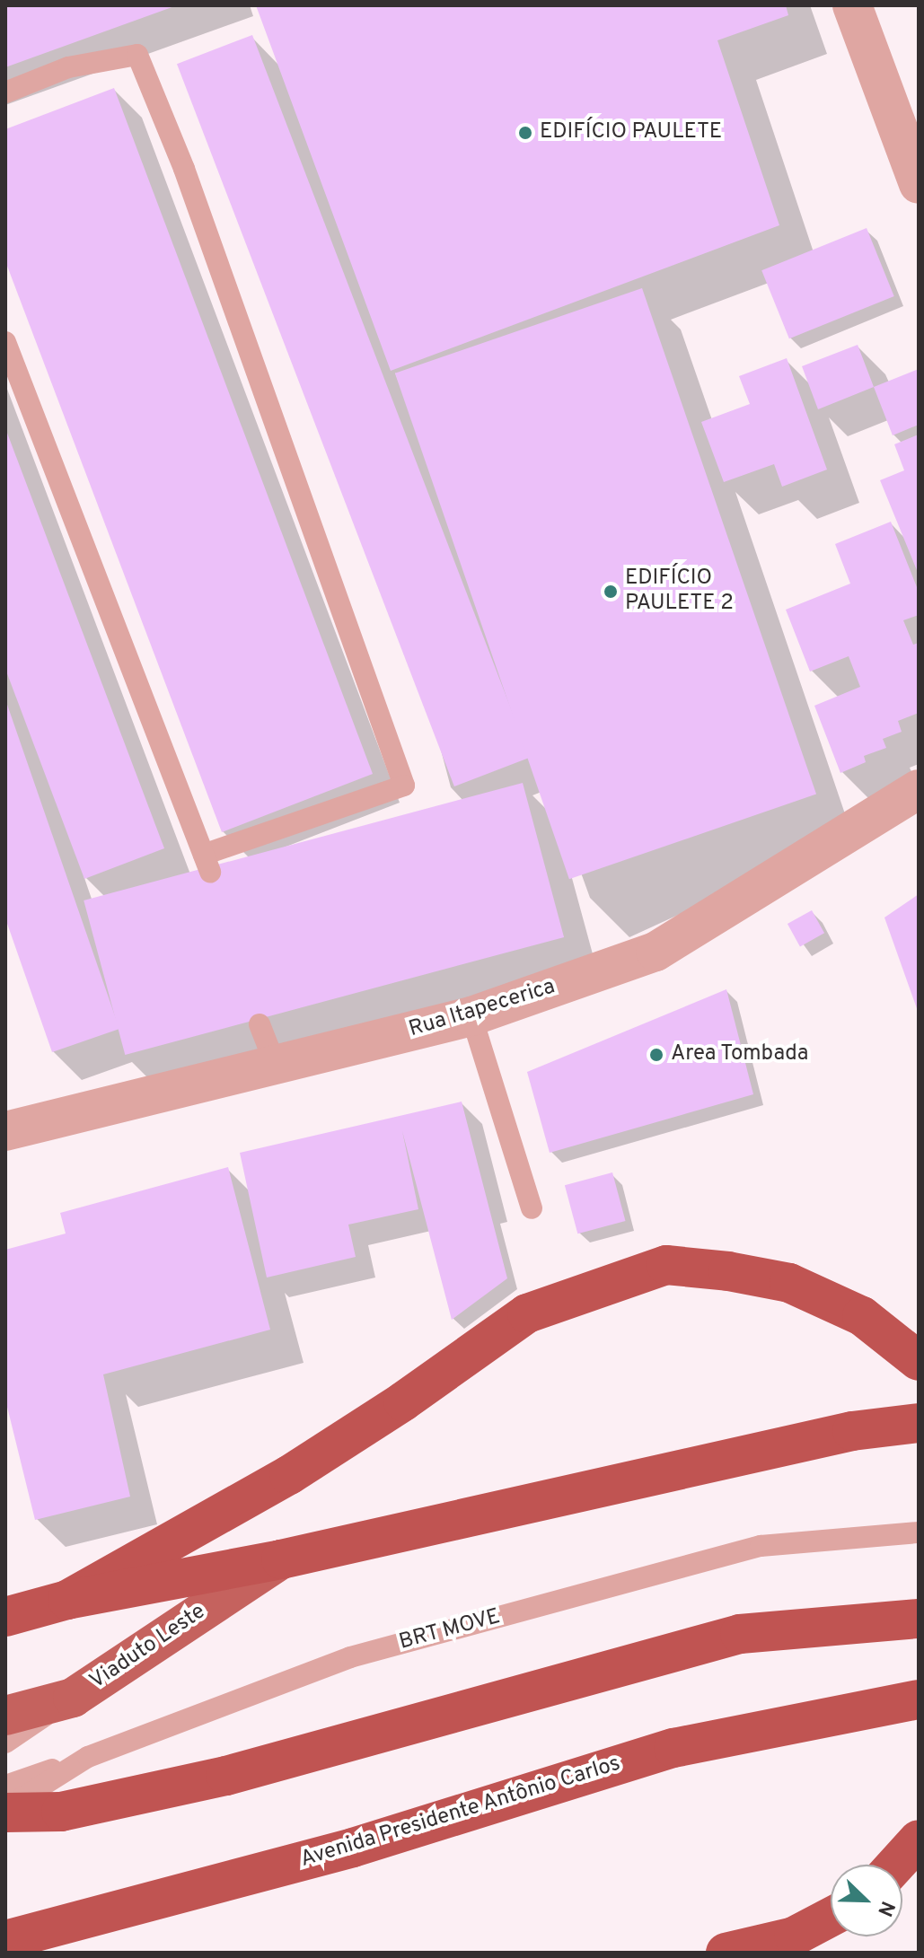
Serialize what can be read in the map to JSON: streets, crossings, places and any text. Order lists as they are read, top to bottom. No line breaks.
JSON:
{"streets":{"highway":["Avenida Presidente Antônio Carlos"],"main road":["Viaduto Leste"],"street":["Rua Itapecerica"],"lane":["BRT MOVE"]},"places":["EDIFÍCIO PAULETE","EDIFÍCIO PAULETE 2","Area Tombada"],"north":"bottom right"}
